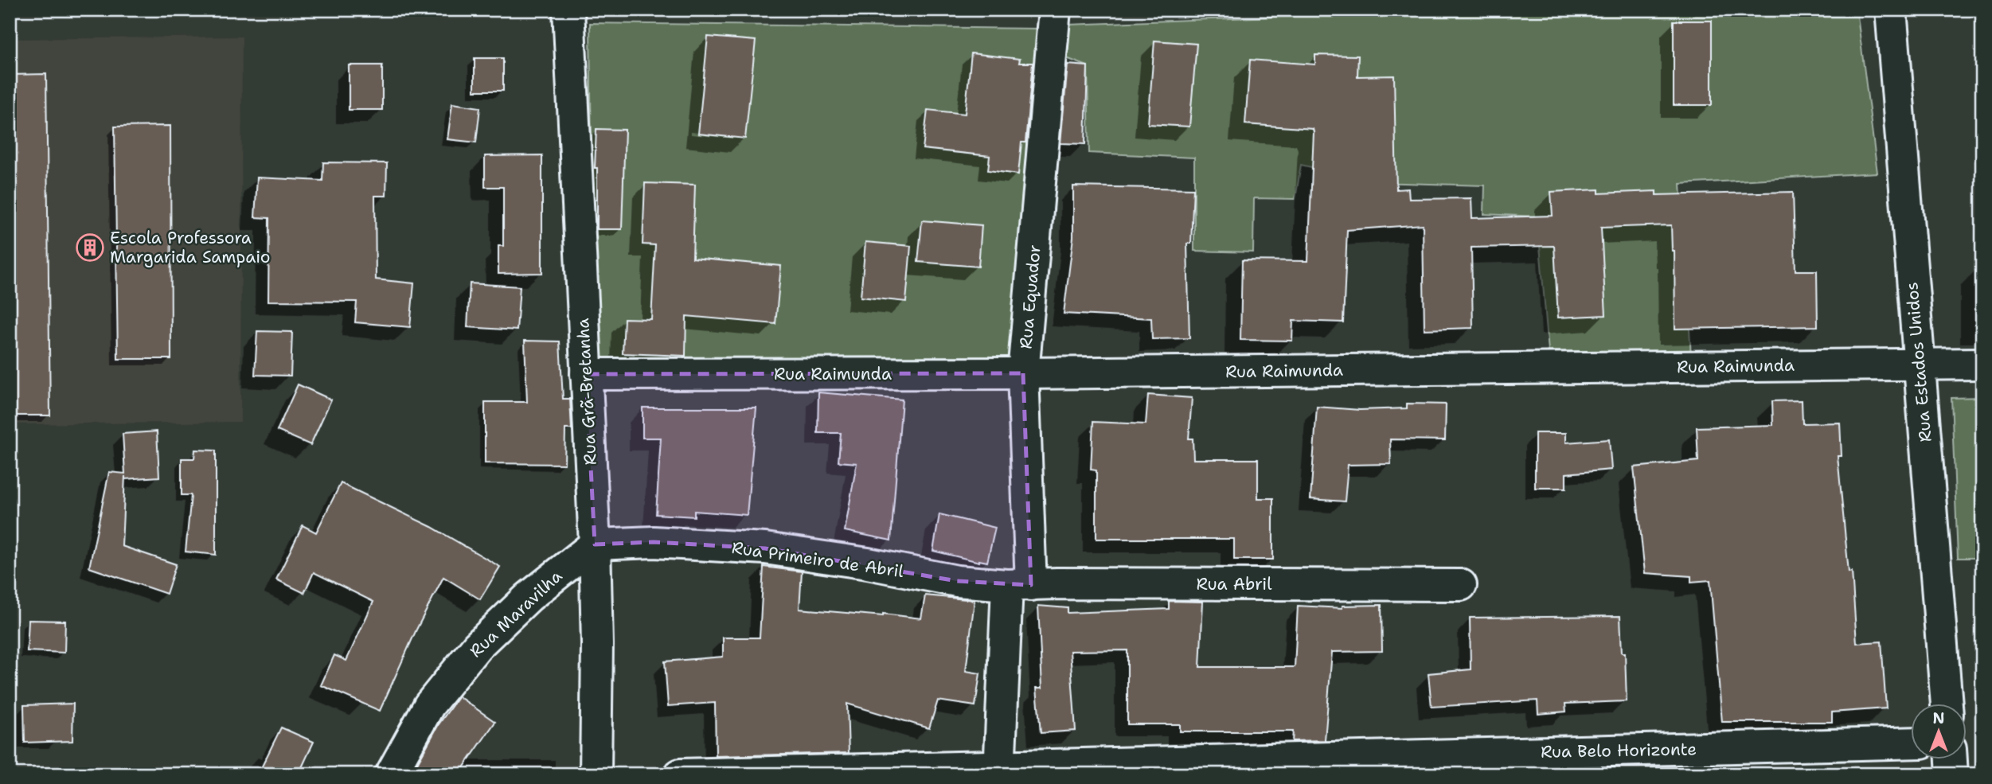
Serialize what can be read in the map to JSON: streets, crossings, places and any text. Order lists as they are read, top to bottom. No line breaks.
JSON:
{"streets":{"street":["Rua Equador","Rua Estados Unidos","Rua Raimunda","Rua Grã-Bretanha","Rua Primeiro de Abril","Rua Abril","Rua Maravilha","Rua Belo Horizonte"]},"crossings":[["Rua Equador","Rua Raimunda"],["Rua Equador","Rua Primeiro de Abril"],["Rua Equador","Rua Abril"],["Rua Equador","Rua Belo Horizonte"],["Rua Estados Unidos","Rua Raimunda"],["Rua Raimunda","Rua Grã-Bretanha"],["Rua Grã-Bretanha","Rua Primeiro de Abril"],["Rua Grã-Bretanha","Rua Maravilha"],["Rua Primeiro de Abril","Rua Abril"],["Rua Primeiro de Abril","Rua Maravilha"]],"places":{"building":["Escola Professora Margarida Sampaio"]},"north":"top"}
